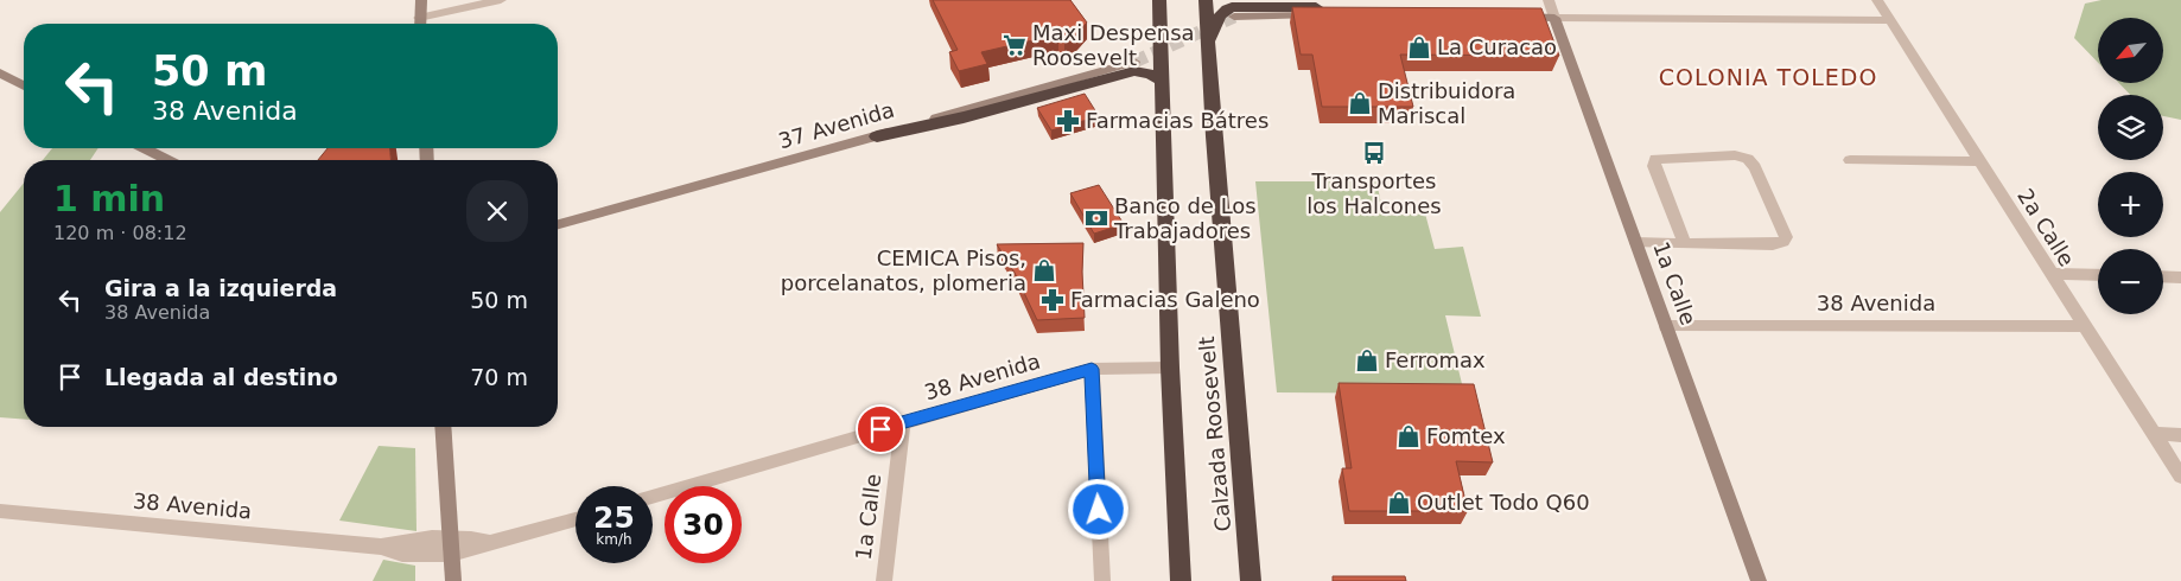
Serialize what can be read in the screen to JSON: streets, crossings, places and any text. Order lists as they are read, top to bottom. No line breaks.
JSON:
{"streets":{"highway":["Calzada Roosevelt"],"street":["37 Avenida","2a Calle","1a Calle","38 Avenida"]},"crossings":[["2a Calle","38 Avenida"],["1a Calle","38 Avenida"],["38 Avenida","Calzada Roosevelt"]],"districts":["COLONIA TOLEDO"],"places":{"supermarket":["Maxi Despensa Roosevelt"],"shop":["La Curacao","Distribuidora Mariscal","CEMICA Pisos, porcelanatos, plomeria","Ferromax","Fomtex","Outlet Todo Q60"],"pharmacy":["Farmacias Bátres","Farmacias Galeno"],"bus stop":["Transportes los Halcones"],"bank":["Banco de Los Trabajadores"]},"north":"bottom left","page":{"map_buttons":["+","−"],"turn":["50 m","38 Avenida"],"heading":["1 min","120 m · 08:12"],"list":[{"name":"Gira a la izquierda","note":"38 Avenida","value":"50 m"},{"name":"Llegada al destino","value":"70 m"}],"speed":"25 km/h","limit":"30"}}
